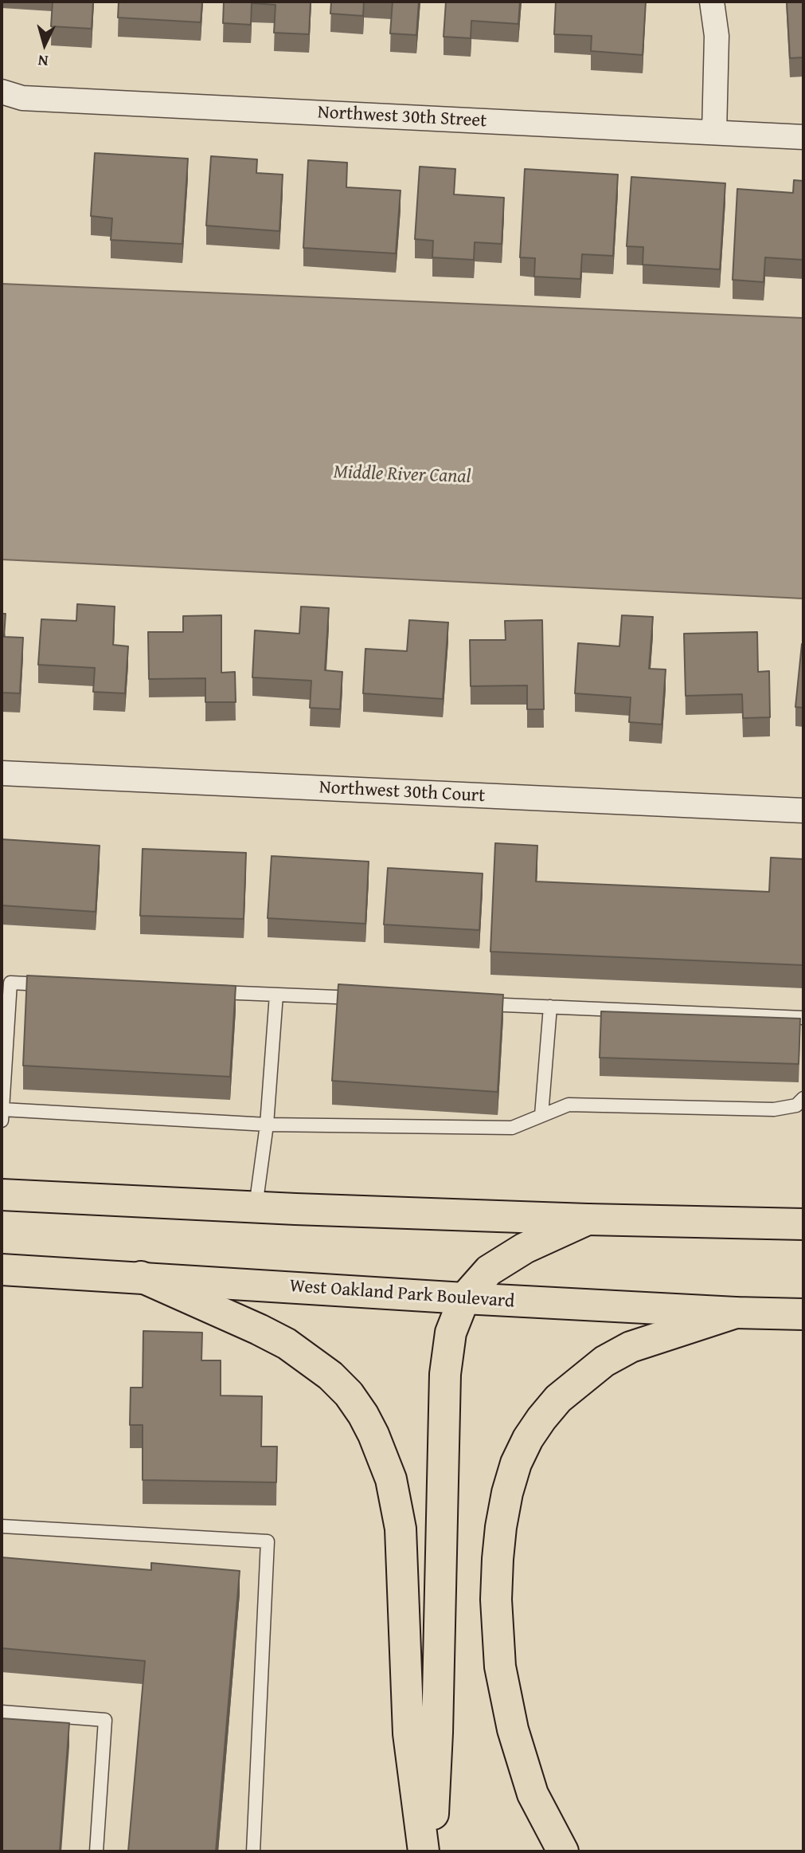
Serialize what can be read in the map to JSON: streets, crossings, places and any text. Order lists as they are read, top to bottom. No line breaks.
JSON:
{"streets":{"main road":["West Oakland Park Boulevard"],"street":["Northwest 30th Street","Northwest 30th Court"]},"water":["Middle River Canal"],"north":"bottom"}
